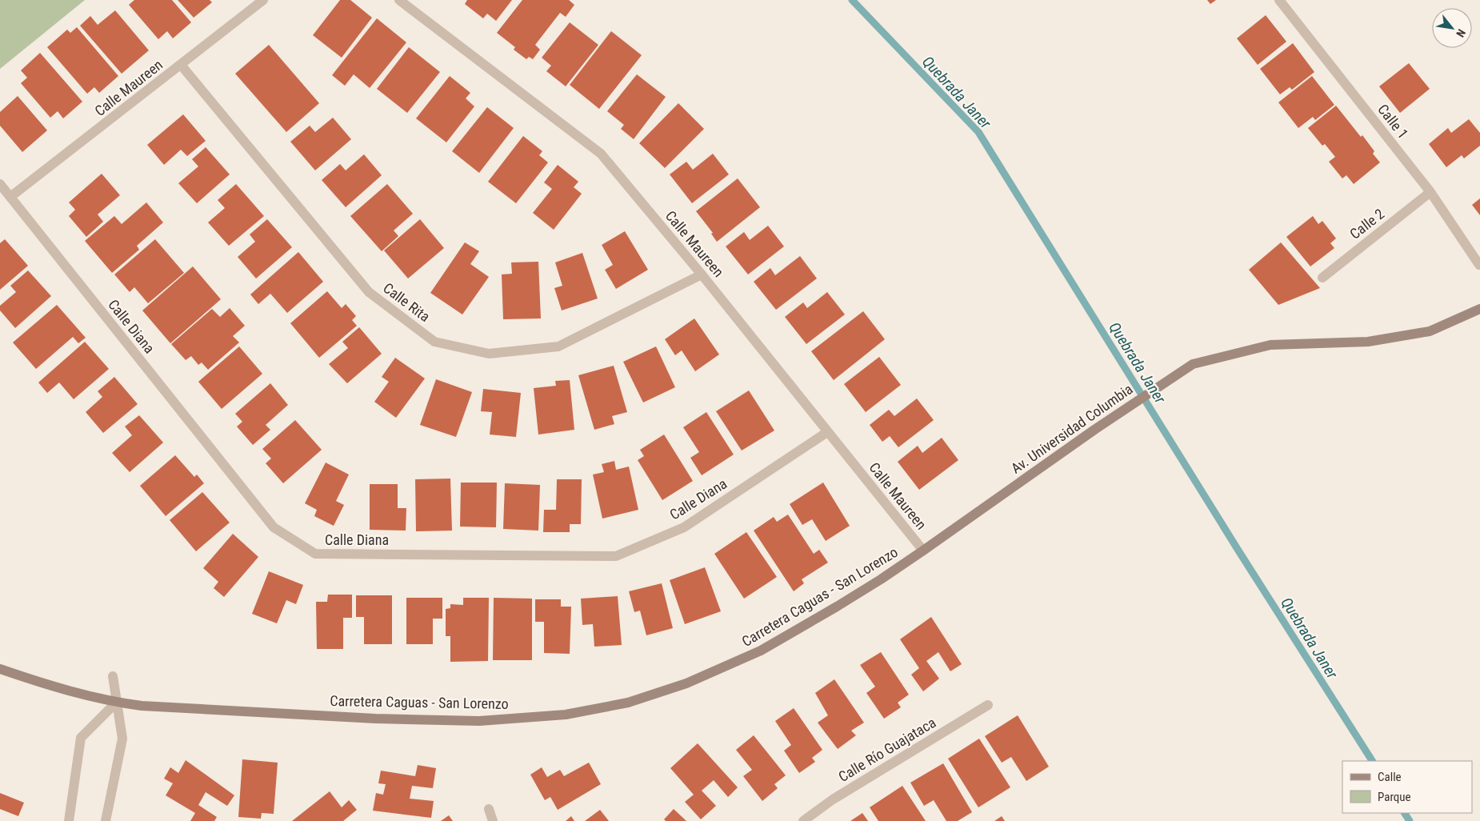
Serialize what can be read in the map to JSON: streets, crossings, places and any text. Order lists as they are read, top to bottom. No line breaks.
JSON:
{"streets":{"main road":["Av. Universidad Columbia","Carretera Caguas - San Lorenzo"],"street":["Calle Maureen","Calle 1","Calle 2","Calle Rita","Calle Diana","Calle Río Guajataca"]},"crossings":[["Calle Maureen","Calle Rita"],["Calle Maureen","Calle Diana"],["Calle Maureen","Av. Universidad Columbia"],["Calle Maureen","Carretera Caguas - San Lorenzo"],["Calle 1","Calle 2"],["Av. Universidad Columbia","Carretera Caguas - San Lorenzo"]],"water":["Quebrada Janer"],"legend":["Calle","Parque"],"north":"bottom right"}
